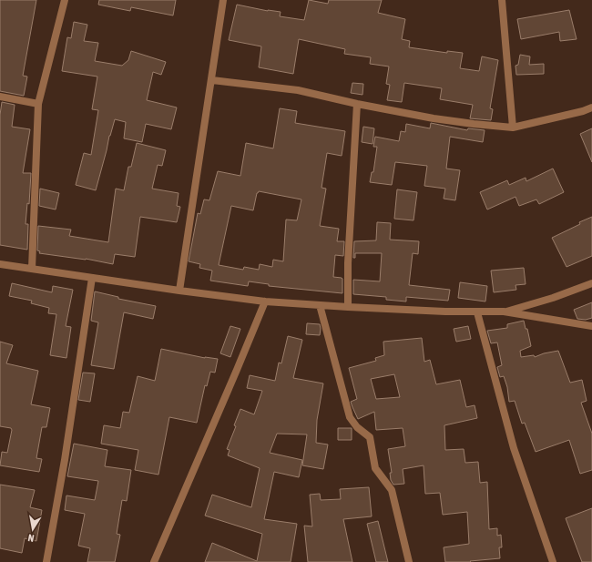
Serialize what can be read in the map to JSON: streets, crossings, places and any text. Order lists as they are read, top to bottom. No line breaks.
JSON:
{"north":"bottom"}
